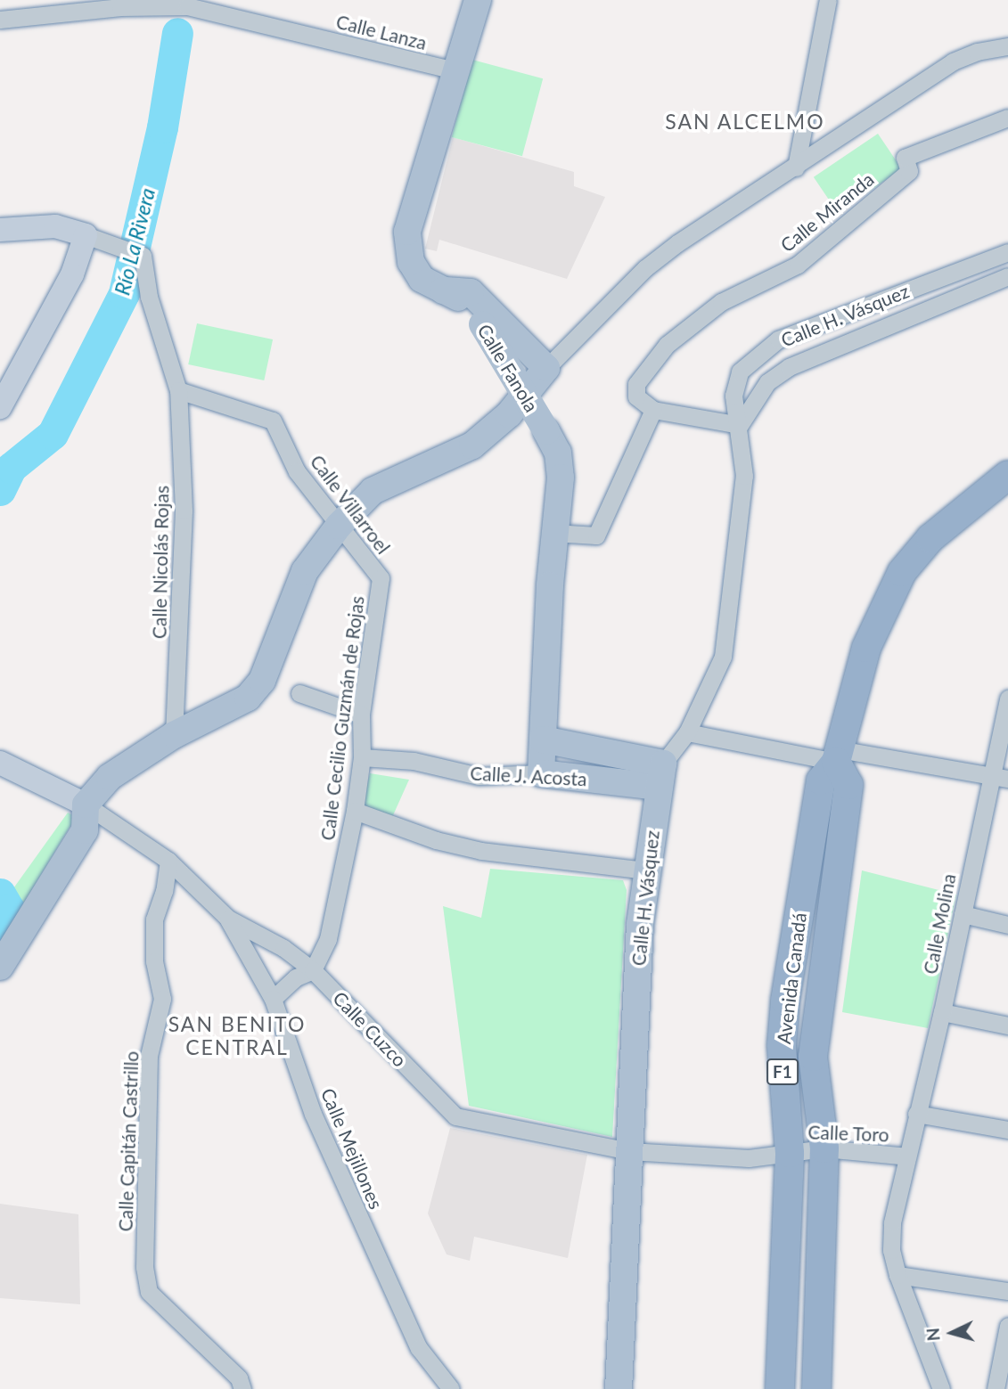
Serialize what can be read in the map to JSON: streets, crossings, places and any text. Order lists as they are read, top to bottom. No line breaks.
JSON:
{"streets":{"highway":["Avenida Canadá","F1"],"main road":["Calle H. Vásquez","Calle Fanola","Calle J. Acosta","Calle Cuzco"],"street":["Calle Lanza","Calle Miranda","Calle Villarroel","Calle Nicolás Rojas","Calle Cecilio Guzmán de Rojas","Calle Molina","Calle Toro","Calle Capitán Castrillo","Calle Mejillones"]},"crossings":[["Calle Lanza","Calle Fanola"],["Calle H. Vásquez","Calle J. Acosta"],["Calle H. Vásquez","Calle Cuzco"],["Calle Fanola","Calle J. Acosta"],["Calle Villarroel","Calle Nicolás Rojas"],["Calle Villarroel","Calle Cecilio Guzmán de Rojas"],["Calle Cecilio Guzmán de Rojas","Calle J. Acosta"],["Calle Cecilio Guzmán de Rojas","Calle Cuzco"],["Calle Molina","Calle Toro"],["Avenida Canadá","Calle Cuzco"],["Avenida Canadá","Calle Toro"],["Calle Cuzco","Calle Toro"],["Calle Cuzco","Calle Capitán Castrillo"],["Calle Cuzco","Calle Mejillones"]],"districts":["SAN ALCELMO","SAN BENITO CENTRAL"],"water":["Río La Rivera"],"north":"left"}
